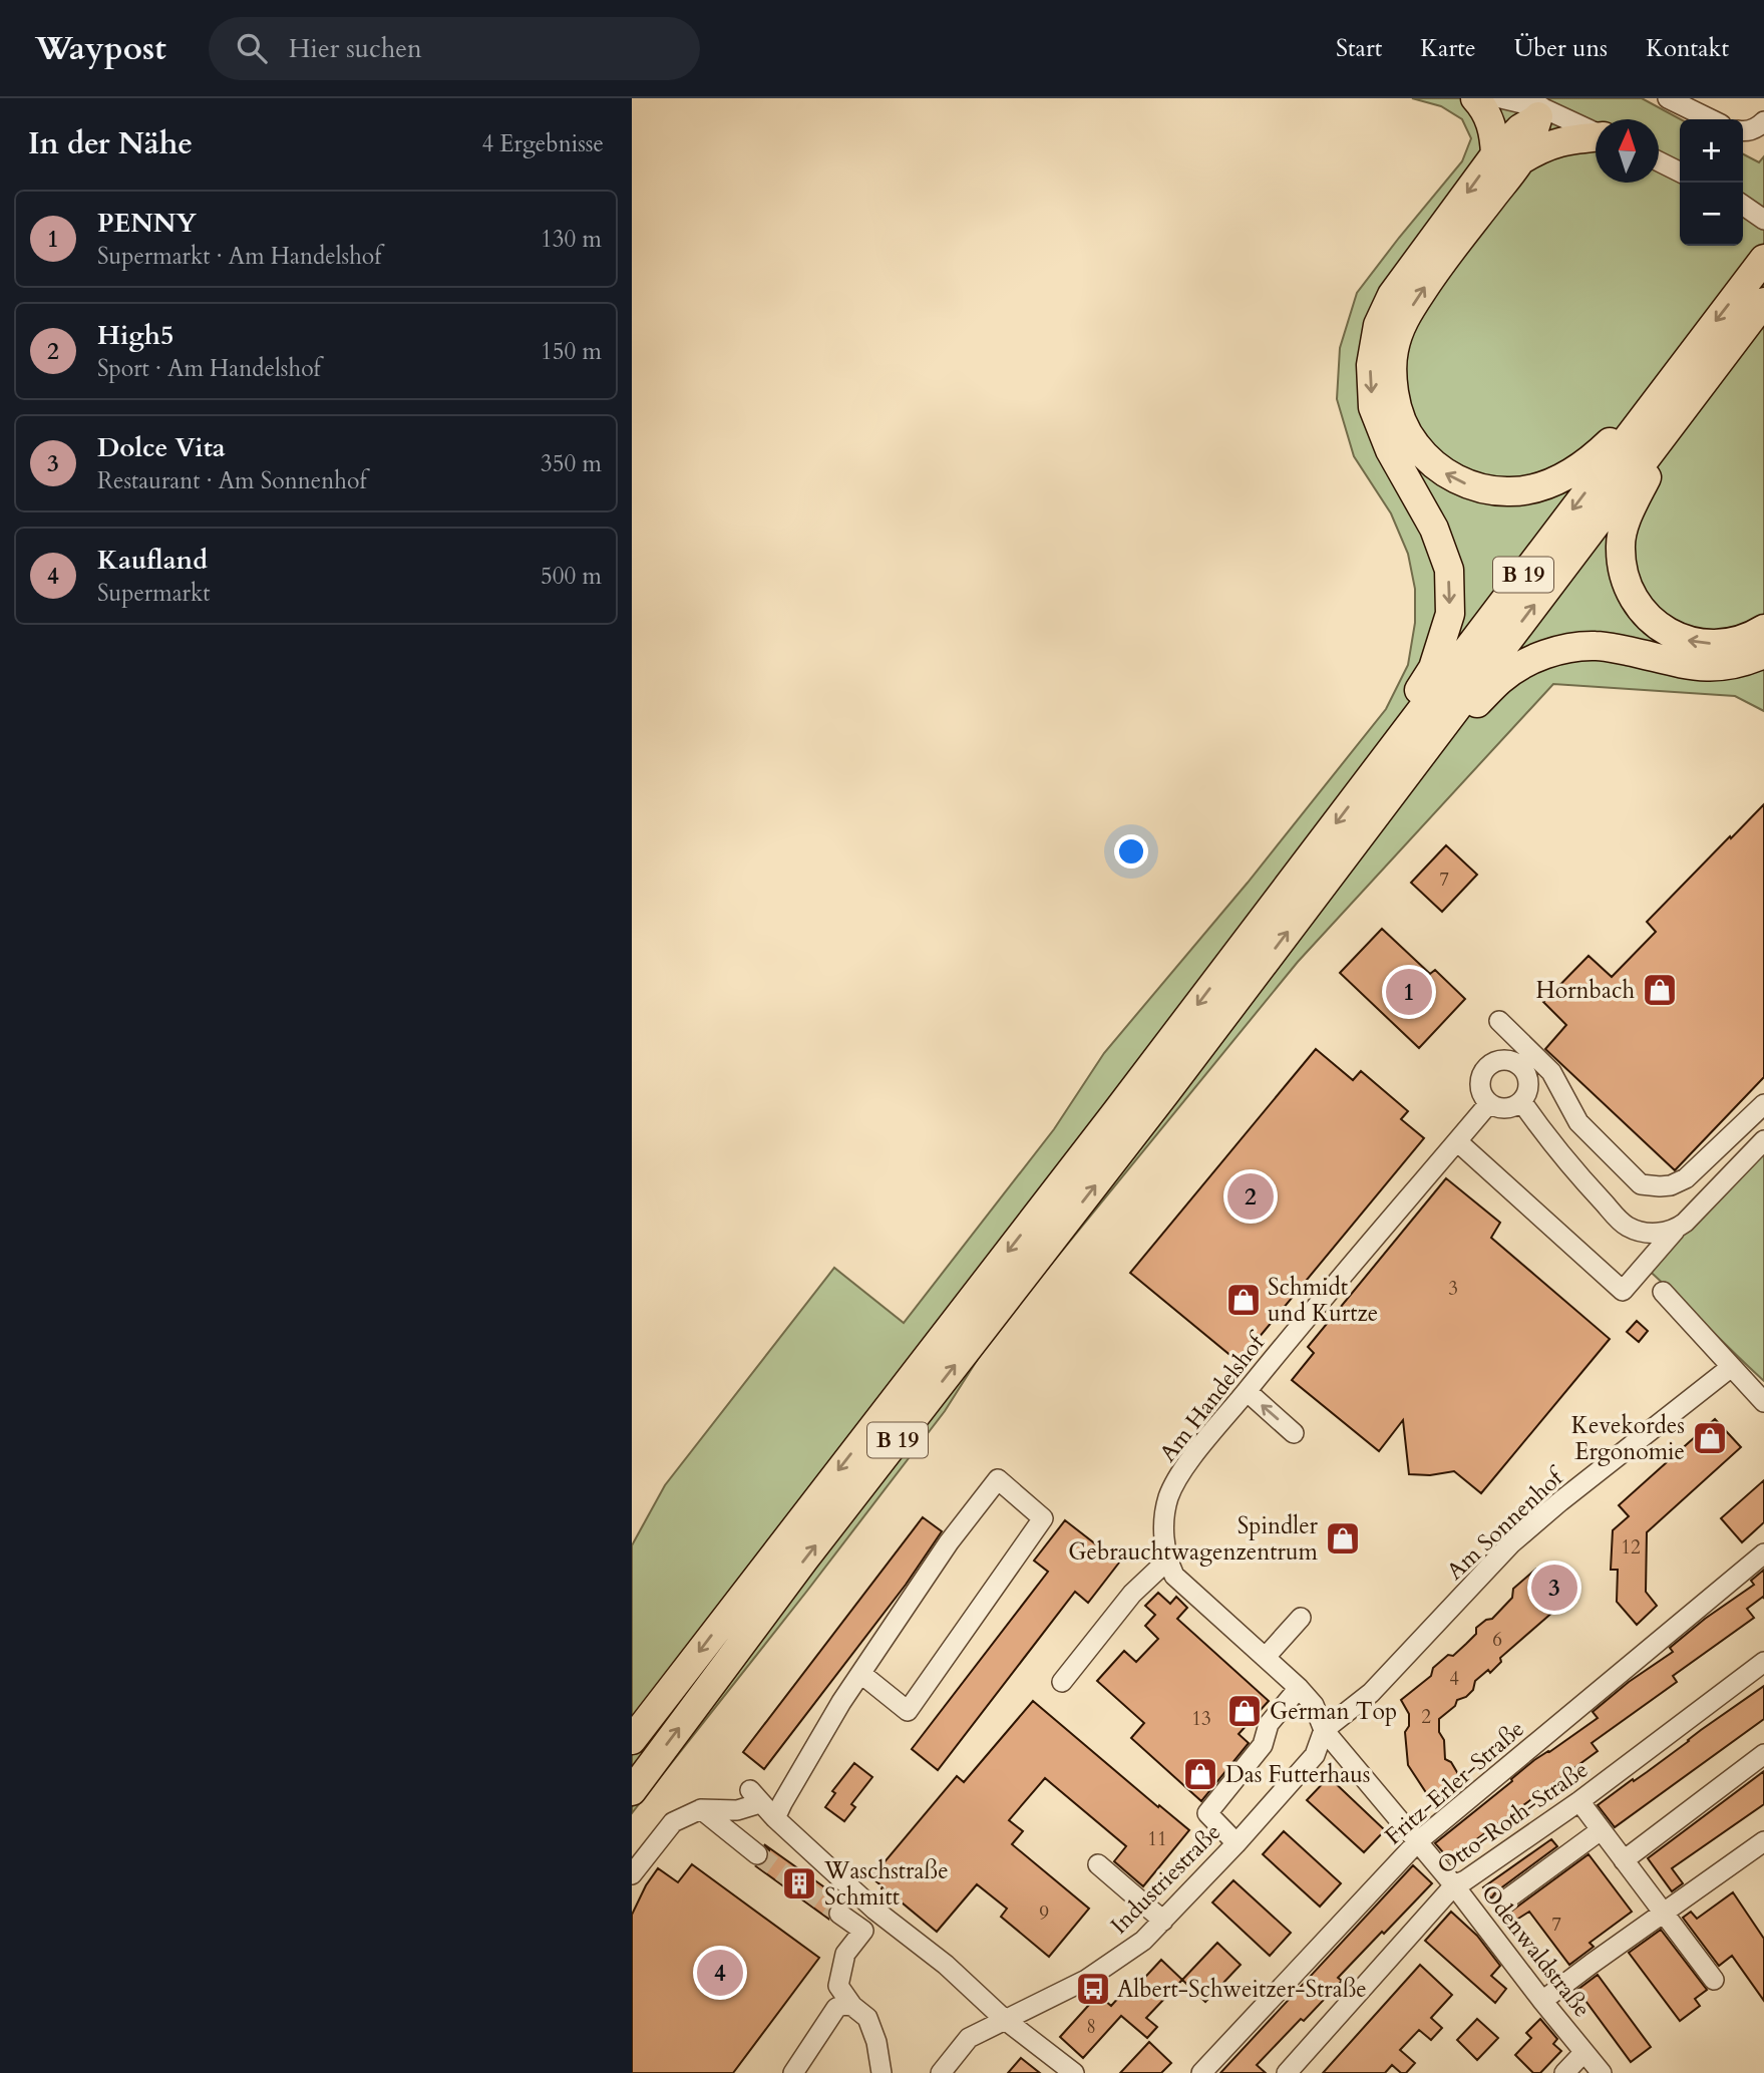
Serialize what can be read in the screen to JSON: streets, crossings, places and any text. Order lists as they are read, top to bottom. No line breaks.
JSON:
{"streets":{"highway":["B 19"],"street":["Am Handelshof","Am Sonnenhof","Fritz-Erler-Straße","Otto-Roth-Straße","Industriestraße","Odenwaldstraße"]},"crossings":[["Am Sonnenhof","Industriestraße"],["Am Sonnenhof","Odenwaldstraße"],["Fritz-Erler-Straße","Odenwaldstraße"],["Otto-Roth-Straße","Odenwaldstraße"],["Industriestraße","Odenwaldstraße"]],"places":{"shop":["Hornbach","Schmidt und Kurtze","Kevekordes Ergonomie","Spindler Gebrauchtwagenzentrum","German Top","Das Futterhaus"],"building":["Waschstraße Schmitt"],"bus stop":["Albert-Schweitzer-Straße"]},"house_numbers":["7","3","12","6","4","2","13","11","9","7","8"],"north":"top","page":{"header":"Waypost","search":"Hier suchen","nav":["Start","Karte","Über uns","Kontakt"],"heading":["In der Nähe","4 Ergebnisse"],"map_buttons":["+","−"],"list":[{"mark":"1","name":"PENNY","note":"Supermarkt · Am Handelshof","value":"130 m"},{"mark":"2","name":"High5","note":"Sport · Am Handelshof","value":"150 m"},{"mark":"3","name":"Dolce Vita","note":"Restaurant · Am Sonnenhof","value":"350 m"},{"mark":"4","name":"Kaufland","note":"Supermarkt","value":"500 m"}],"pins":["1","2","3","4"]}}
